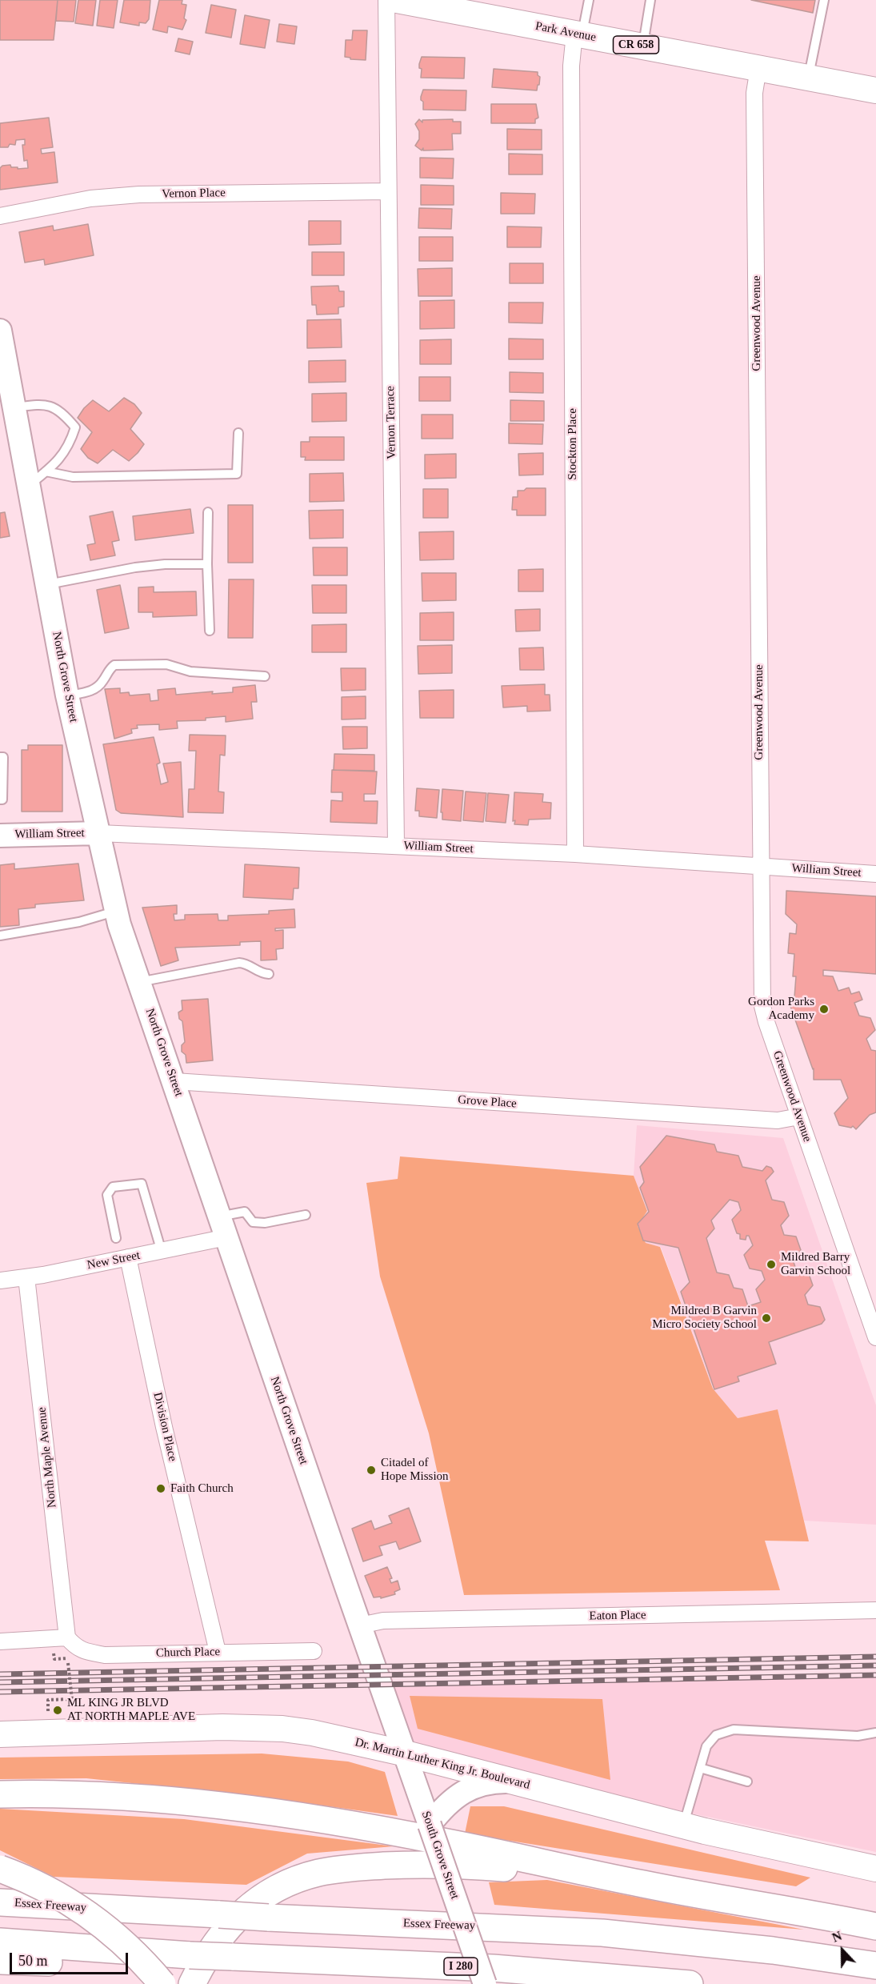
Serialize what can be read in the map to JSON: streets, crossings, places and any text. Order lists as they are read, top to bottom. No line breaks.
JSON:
{"streets":{"highway":["Essex Freeway","I 280"],"main road":["Park Avenue","CR 658","North Grove Street","William Street","Dr. Martin Luther King Jr. Boulevard","South Grove Street"],"street":["Vernon Place","Greenwood Avenue","Vernon Terrace","Stockton Place","Grove Place","New Street","Division Place","North Maple Avenue","Eaton Place","Church Place"]},"crossings":[["Park Avenue","Greenwood Avenue"],["Park Avenue","Stockton Place"],["Vernon Place","Vernon Terrace"],["Greenwood Avenue","William Street"],["Greenwood Avenue","Grove Place"],["Vernon Terrace","William Street"],["Stockton Place","William Street"],["North Grove Street","William Street"],["North Grove Street","Grove Place"],["North Grove Street","New Street"],["North Grove Street","Eaton Place"],["North Grove Street","Dr. Martin Luther King Jr. Boulevard"],["North Grove Street","South Grove Street"],["New Street","Division Place"],["New Street","North Maple Avenue"],["Division Place","Church Place"],["North Maple Avenue","Church Place"],["Dr. Martin Luther King Jr. Boulevard","South Grove Street"]],"places":["Gordon Parks Academy","Mildred Barry Garvin School","Mildred B Garvin Micro Society School","Citadel of Hope Mission","Faith Church","ML KING JR BLVD AT NORTH MAPLE AVE"],"scale_bar":"50 m","north":"top"}
